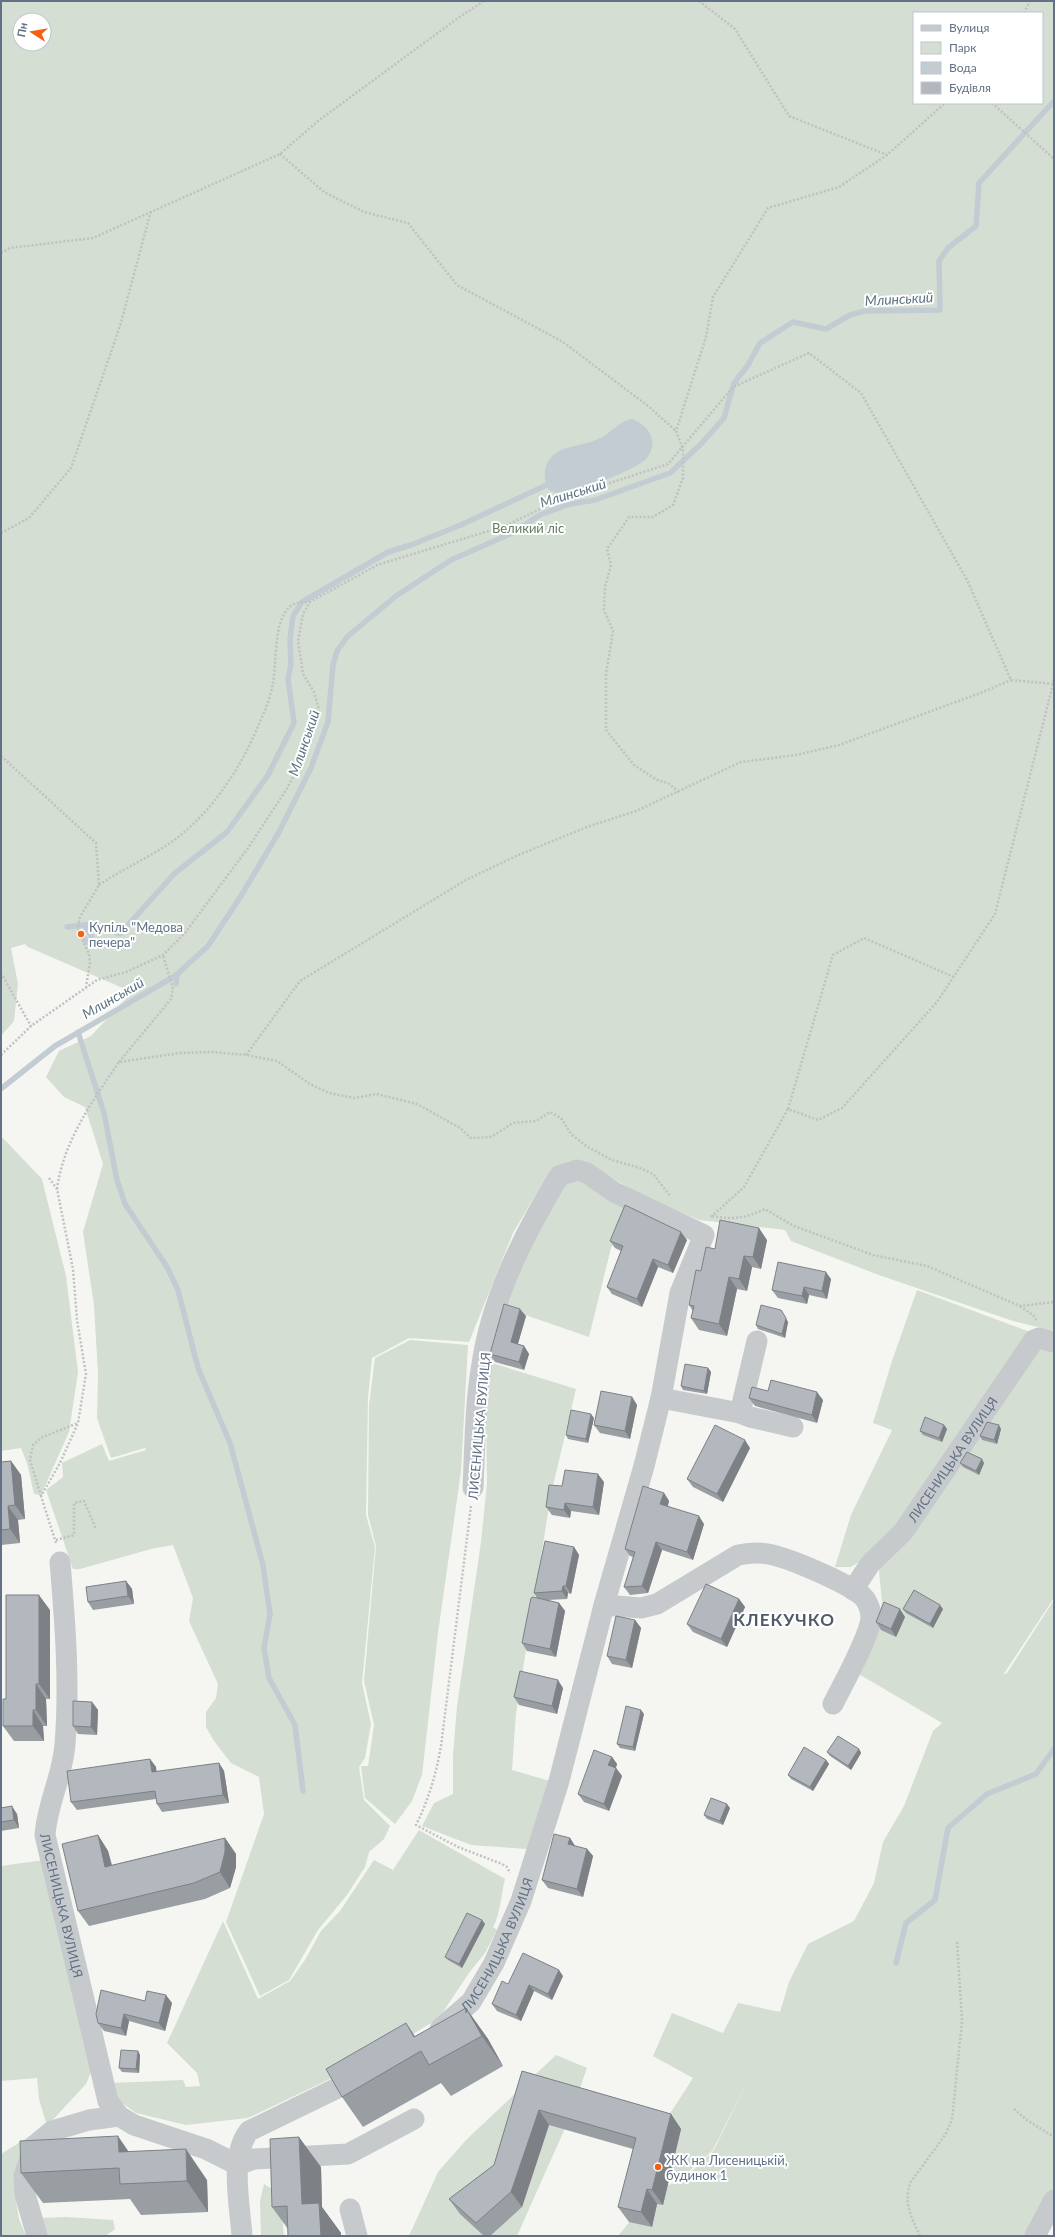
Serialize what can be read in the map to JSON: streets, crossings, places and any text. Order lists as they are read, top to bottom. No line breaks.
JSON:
{"streets":{"street":["ЛИСЕНИЦЬКА ВУЛИЦЯ"]},"districts":["КЛЕКУЧКО"],"water":["Млинський"],"parks":["Великий ліс"],"places":["Купіль \"Медова печера\"","ЖК на Лисеницькій, будинок 1"],"legend":["Вулиця","Парк","Вода","Будівля"],"north":"left"}
